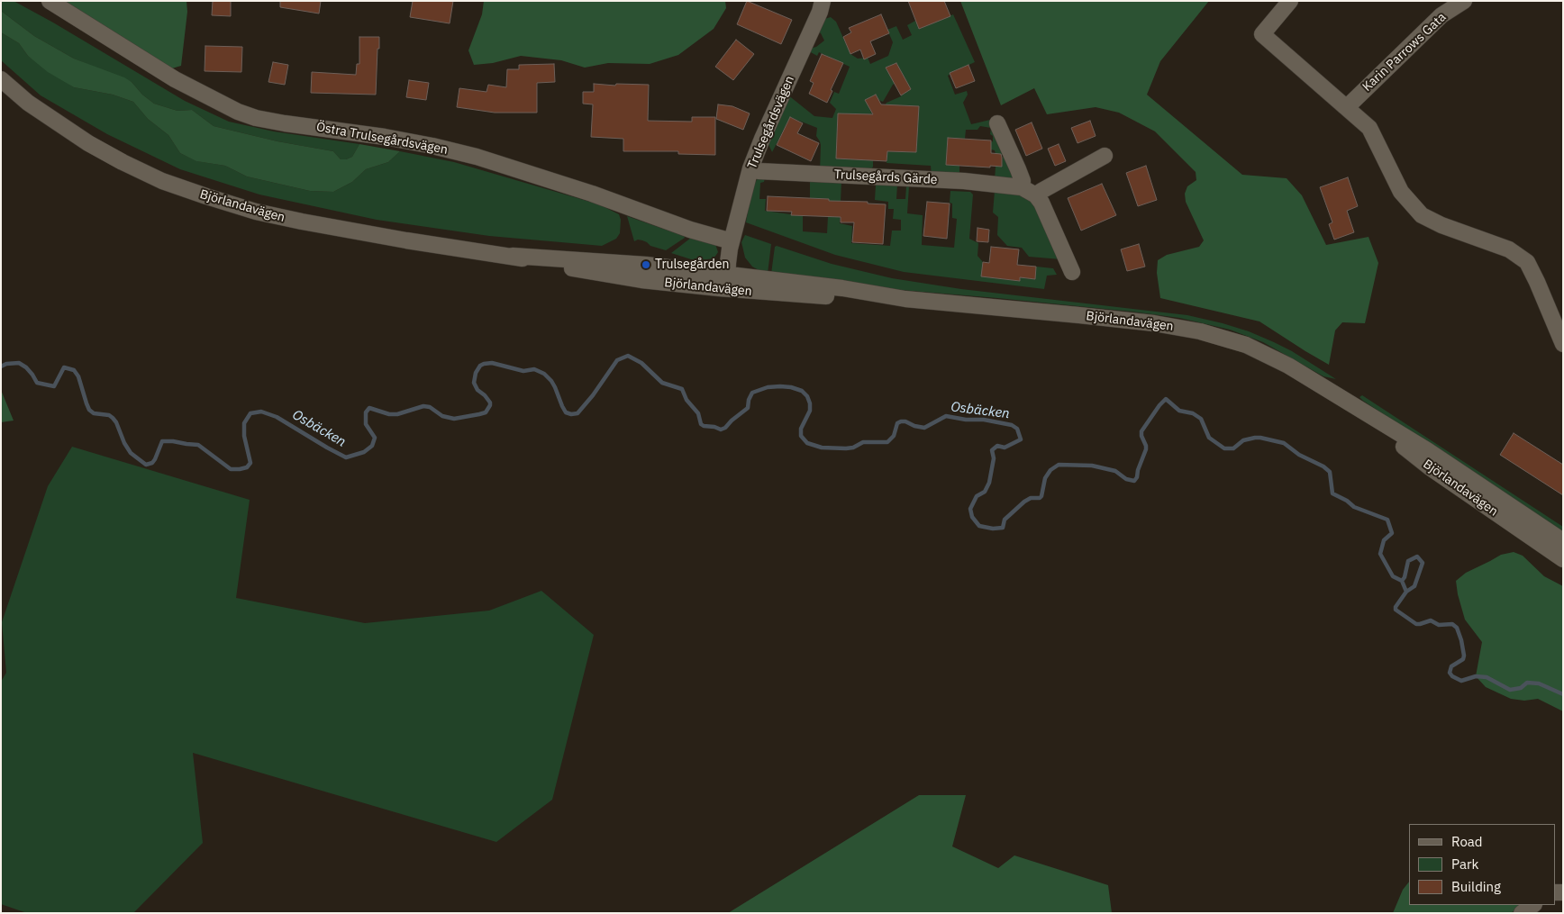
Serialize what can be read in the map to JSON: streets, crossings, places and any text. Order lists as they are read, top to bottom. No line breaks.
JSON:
{"streets":{"street":["Karin Parrows Gata","Trulsegårdsvägen","Östra Trulsegårdsvägen","Trulsegårds Gärde","Björlandavägen"]},"crossings":[["Trulsegårdsvägen","Östra Trulsegårdsvägen"],["Trulsegårdsvägen","Trulsegårds Gärde"],["Trulsegårdsvägen","Björlandavägen"]],"water":["Osbäcken"],"places":["Trulsegården"],"legend":["Road","Park","Building"]}
